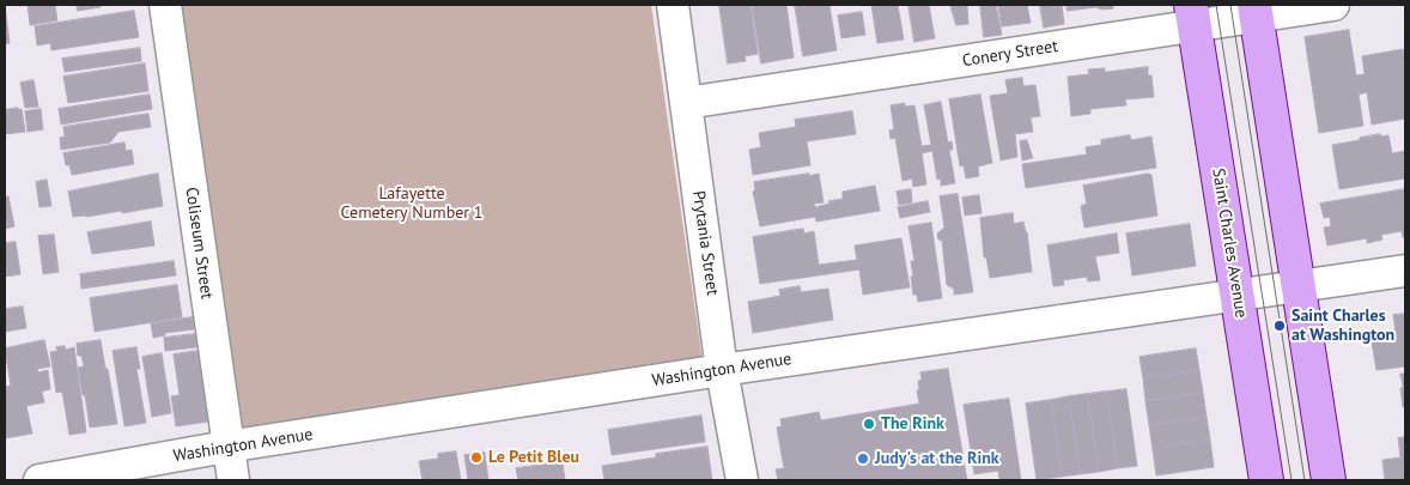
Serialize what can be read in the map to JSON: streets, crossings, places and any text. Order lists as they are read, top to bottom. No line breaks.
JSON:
{"streets":{"main road":["Saint Charles Avenue"],"street":["Conery Street","Coliseum Street","Prytania Street","Washington Avenue"]},"crossings":[["Conery Street","Prytania Street"],["Conery Street","Saint Charles Avenue"],["Coliseum Street","Washington Avenue"],["Prytania Street","Washington Avenue"],["Saint Charles Avenue","Washington Avenue"]],"parks":["Lafayette Cemetery Number 1"],"places":["Saint Charles at Washington","The Rink","Le Petit Bleu","Judy's at the Rink"]}
